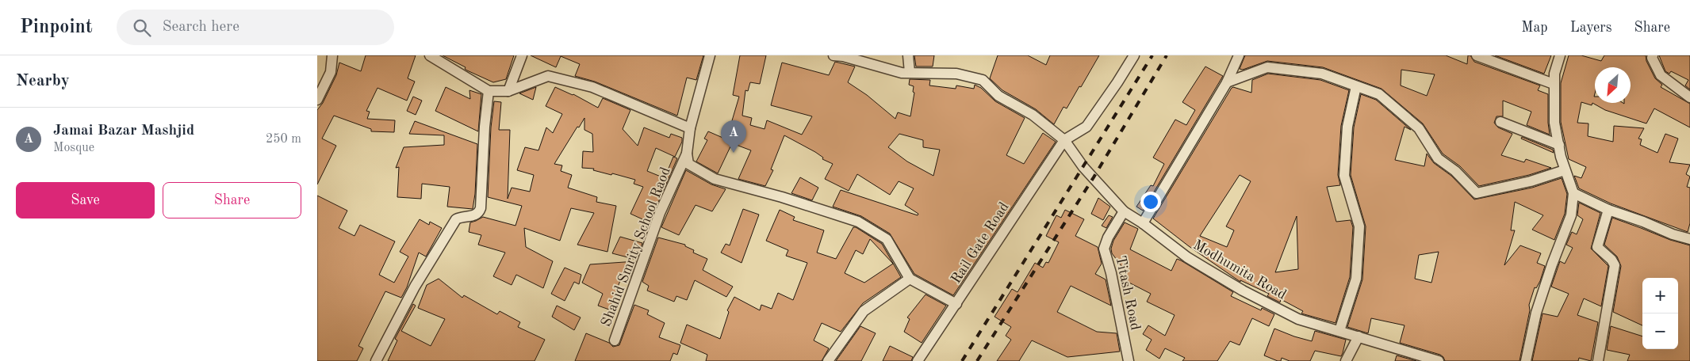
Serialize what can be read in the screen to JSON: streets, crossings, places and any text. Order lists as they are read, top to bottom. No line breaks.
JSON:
{"streets":{"street":["Rail Gate Road","Shahid Smrity School Raod","Modhumita Road","Titash Road"]},"crossings":[["Rail Gate Road","Modhumita Road"],["Modhumita Road","Titash Road"]],"north":"bottom left","page":{"header":"Pinpoint","search":"Search here","nav":["Map","Layers","Share"],"heading":"Nearby","list":[{"mark":"A","name":"Jamai Bazar Mashjid","note":"Mosque","value":"250 m"}],"pins":"A","buttons":["Save","Share"],"map_buttons":["+","−"]}}
